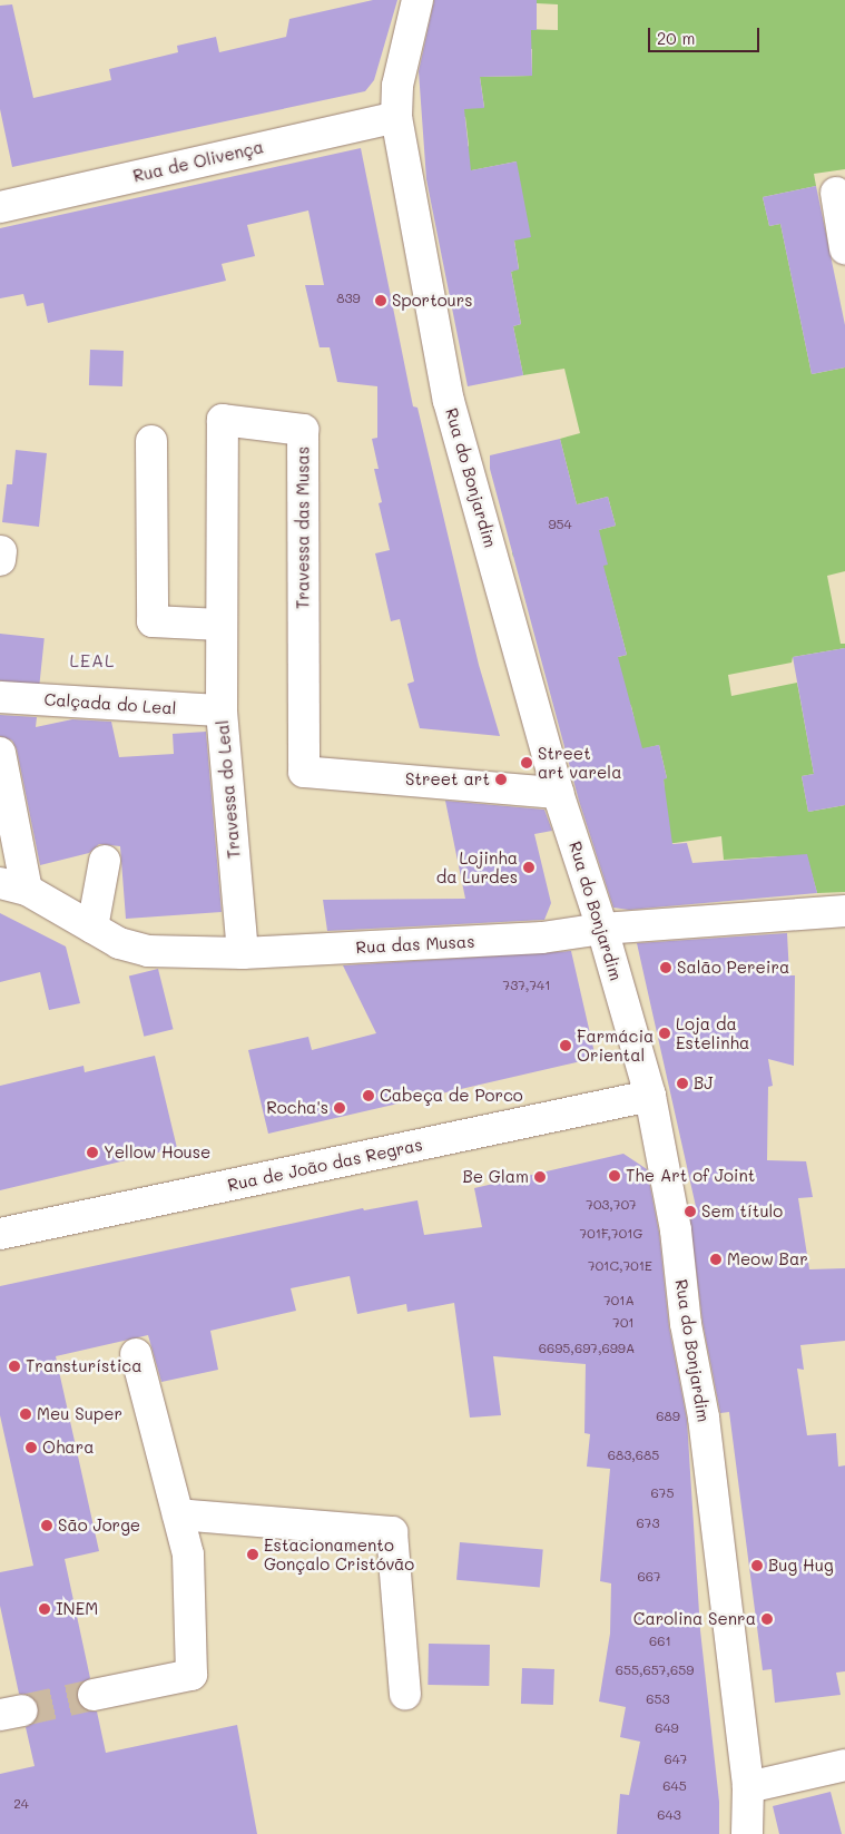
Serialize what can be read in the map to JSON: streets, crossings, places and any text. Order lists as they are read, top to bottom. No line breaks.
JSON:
{"streets":{"street":["Rua de Olivença","Rua do Bonjardim","Travessa das Musas","Calçada do Leal","Travessa do Leal","Rua das Musas","Rua de João das Regras"]},"crossings":[["Rua de Olivença","Rua do Bonjardim"],["Rua do Bonjardim","Travessa das Musas"],["Rua do Bonjardim","Rua das Musas"],["Rua do Bonjardim","Rua de João das Regras"],["Travessa das Musas","Travessa do Leal"],["Calçada do Leal","Travessa do Leal"],["Travessa do Leal","Rua das Musas"]],"districts":["LEAL"],"places":["Sportours","Street art varela","Street art","Lojinha da Lurdes","Salão Pereira","Loja da Estelinha","Farmácia Oriental","BJ","Cabeça de Porco","Rocha's","Yellow House","The Art of Joint","Be Glam","Sem título","Meow Bar","Transturística","Meu Super","Ohara","São Jorge","Estacionamento Gonçalo Cristóvão","Bug Hug","INEM","Carolina Senra"],"house_numbers":["839","954","737,741","703,707","701F,701G","701C,701E","701A","701","6695,697,699A","689","683,685","675","673","667","661","655,657,659","653","649","647","645","24","643"],"scale_bar":"20 m"}
